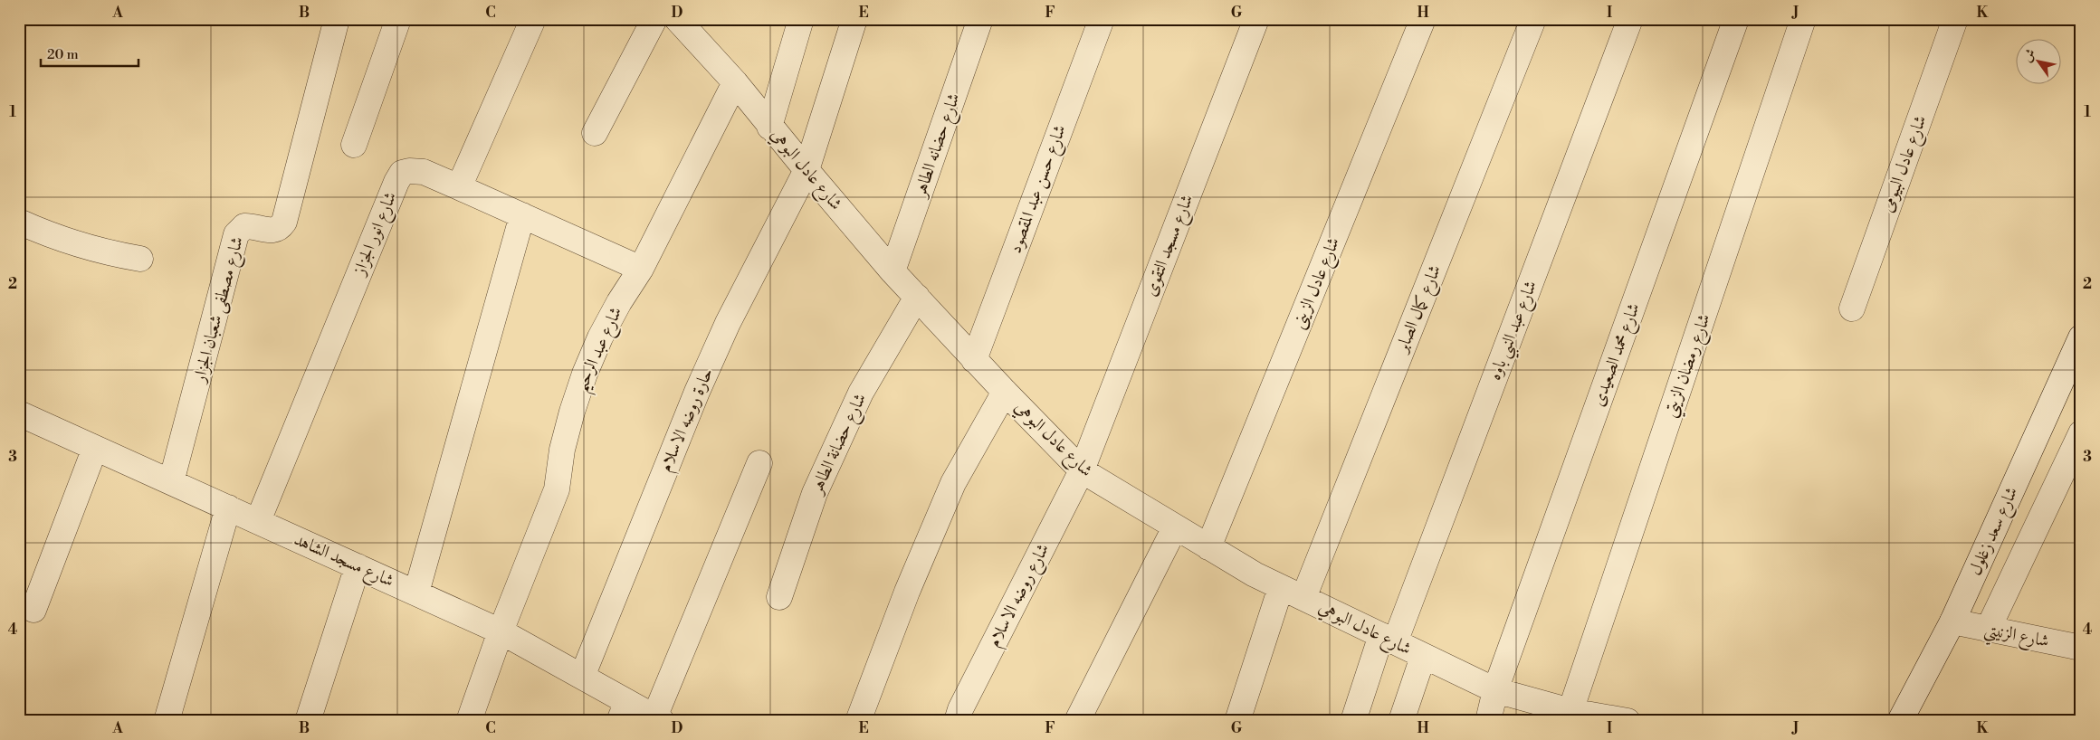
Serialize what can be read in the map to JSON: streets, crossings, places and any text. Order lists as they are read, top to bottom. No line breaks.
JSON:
{"streets":{"street":["شارع حضانه الطاهر","شارع عادل البيومى","شارع عادل البوهي","شارع حسن عبد المقصود","شارع انور الجزاز","شارع مسجد التقوى","شارع عادل الزينى","شارع كمال الصابر","شارع مصطفى شعبان الجزار","شارع عبد النبي باوه","شارع عبد الرحيم","شارع محمد الصعيدى","شارع رمضان الزيتي","حارة روضه الاسلام","شارع حضانة الطاهر","شارع سعد زغلول","شارع مسجد الشاهد","شارع روضه الاسلام","شارع الزنيتي"]},"crossings":[["شارع حضانه الطاهر","شارع عادل البوهي"],["شارع عادل البوهي","شارع حسن عبد المقصود"],["شارع عادل البوهي","شارع مسجد التقوى"],["شارع عادل البوهي","شارع عادل الزينى"],["شارع عادل البوهي","شارع كمال الصابر"],["شارع عادل البوهي","شارع عبد النبي باوه"],["شارع عادل البوهي","شارع عبد الرحيم"],["شارع عادل البوهي","شارع محمد الصعيدى"],["شارع عادل البوهي","شارع رمضان الزيتي"],["شارع عادل البوهي","حارة روضه الاسلام"],["شارع عادل البوهي","شارع حضانة الطاهر"],["شارع عادل البوهي","شارع روضه الاسلام"],["شارع انور الجزاز","شارع عبد الرحيم"],["شارع انور الجزاز","شارع مسجد الشاهد"],["شارع مسجد التقوى","شارع روضه الاسلام"],["شارع مصطفى شعبان الجزار","شارع مسجد الشاهد"],["شارع عبد الرحيم","شارع مسجد الشاهد"],["حارة روضه الاسلام","شارع مسجد الشاهد"],["شارع سعد زغلول","شارع الزنيتي"]],"scale_bar":"20 m","north":"top left","grid":{"columns":["A","B","C","D","E","F","G","H","I","J","K"],"rows":["1","2","3","4"]}}
